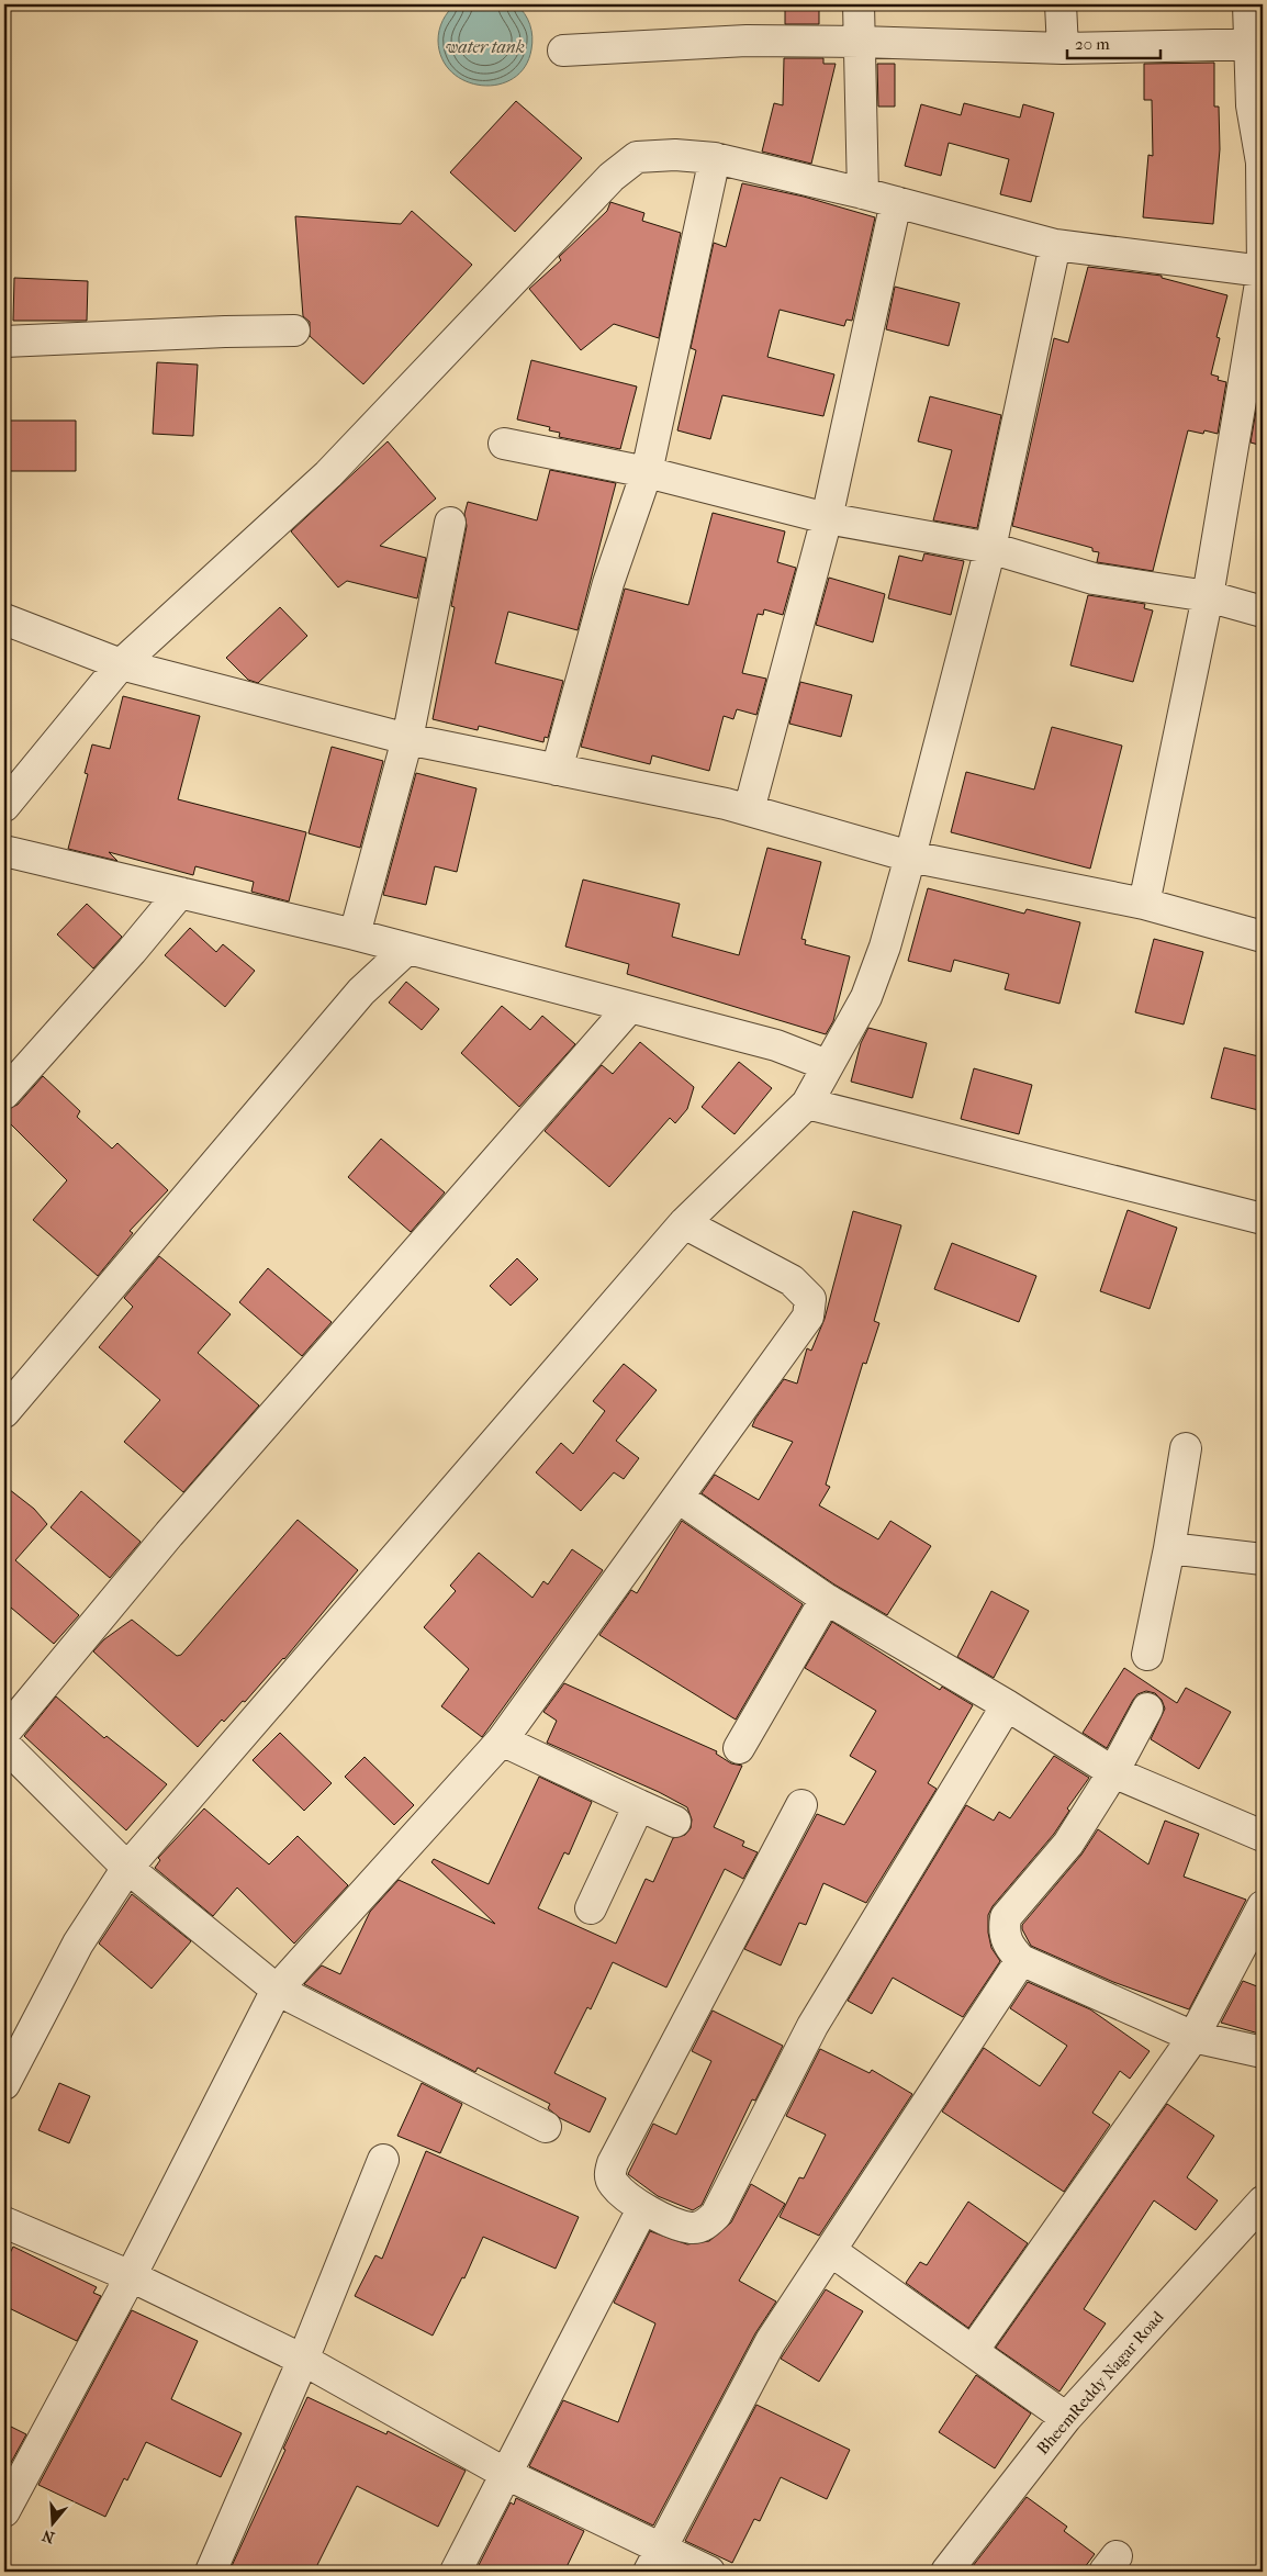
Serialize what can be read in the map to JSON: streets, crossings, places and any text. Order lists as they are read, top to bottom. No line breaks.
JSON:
{"streets":{"street":["BheemReddy Nagar Road"]},"water":["water tank"],"scale_bar":"20 m","north":"bottom"}
